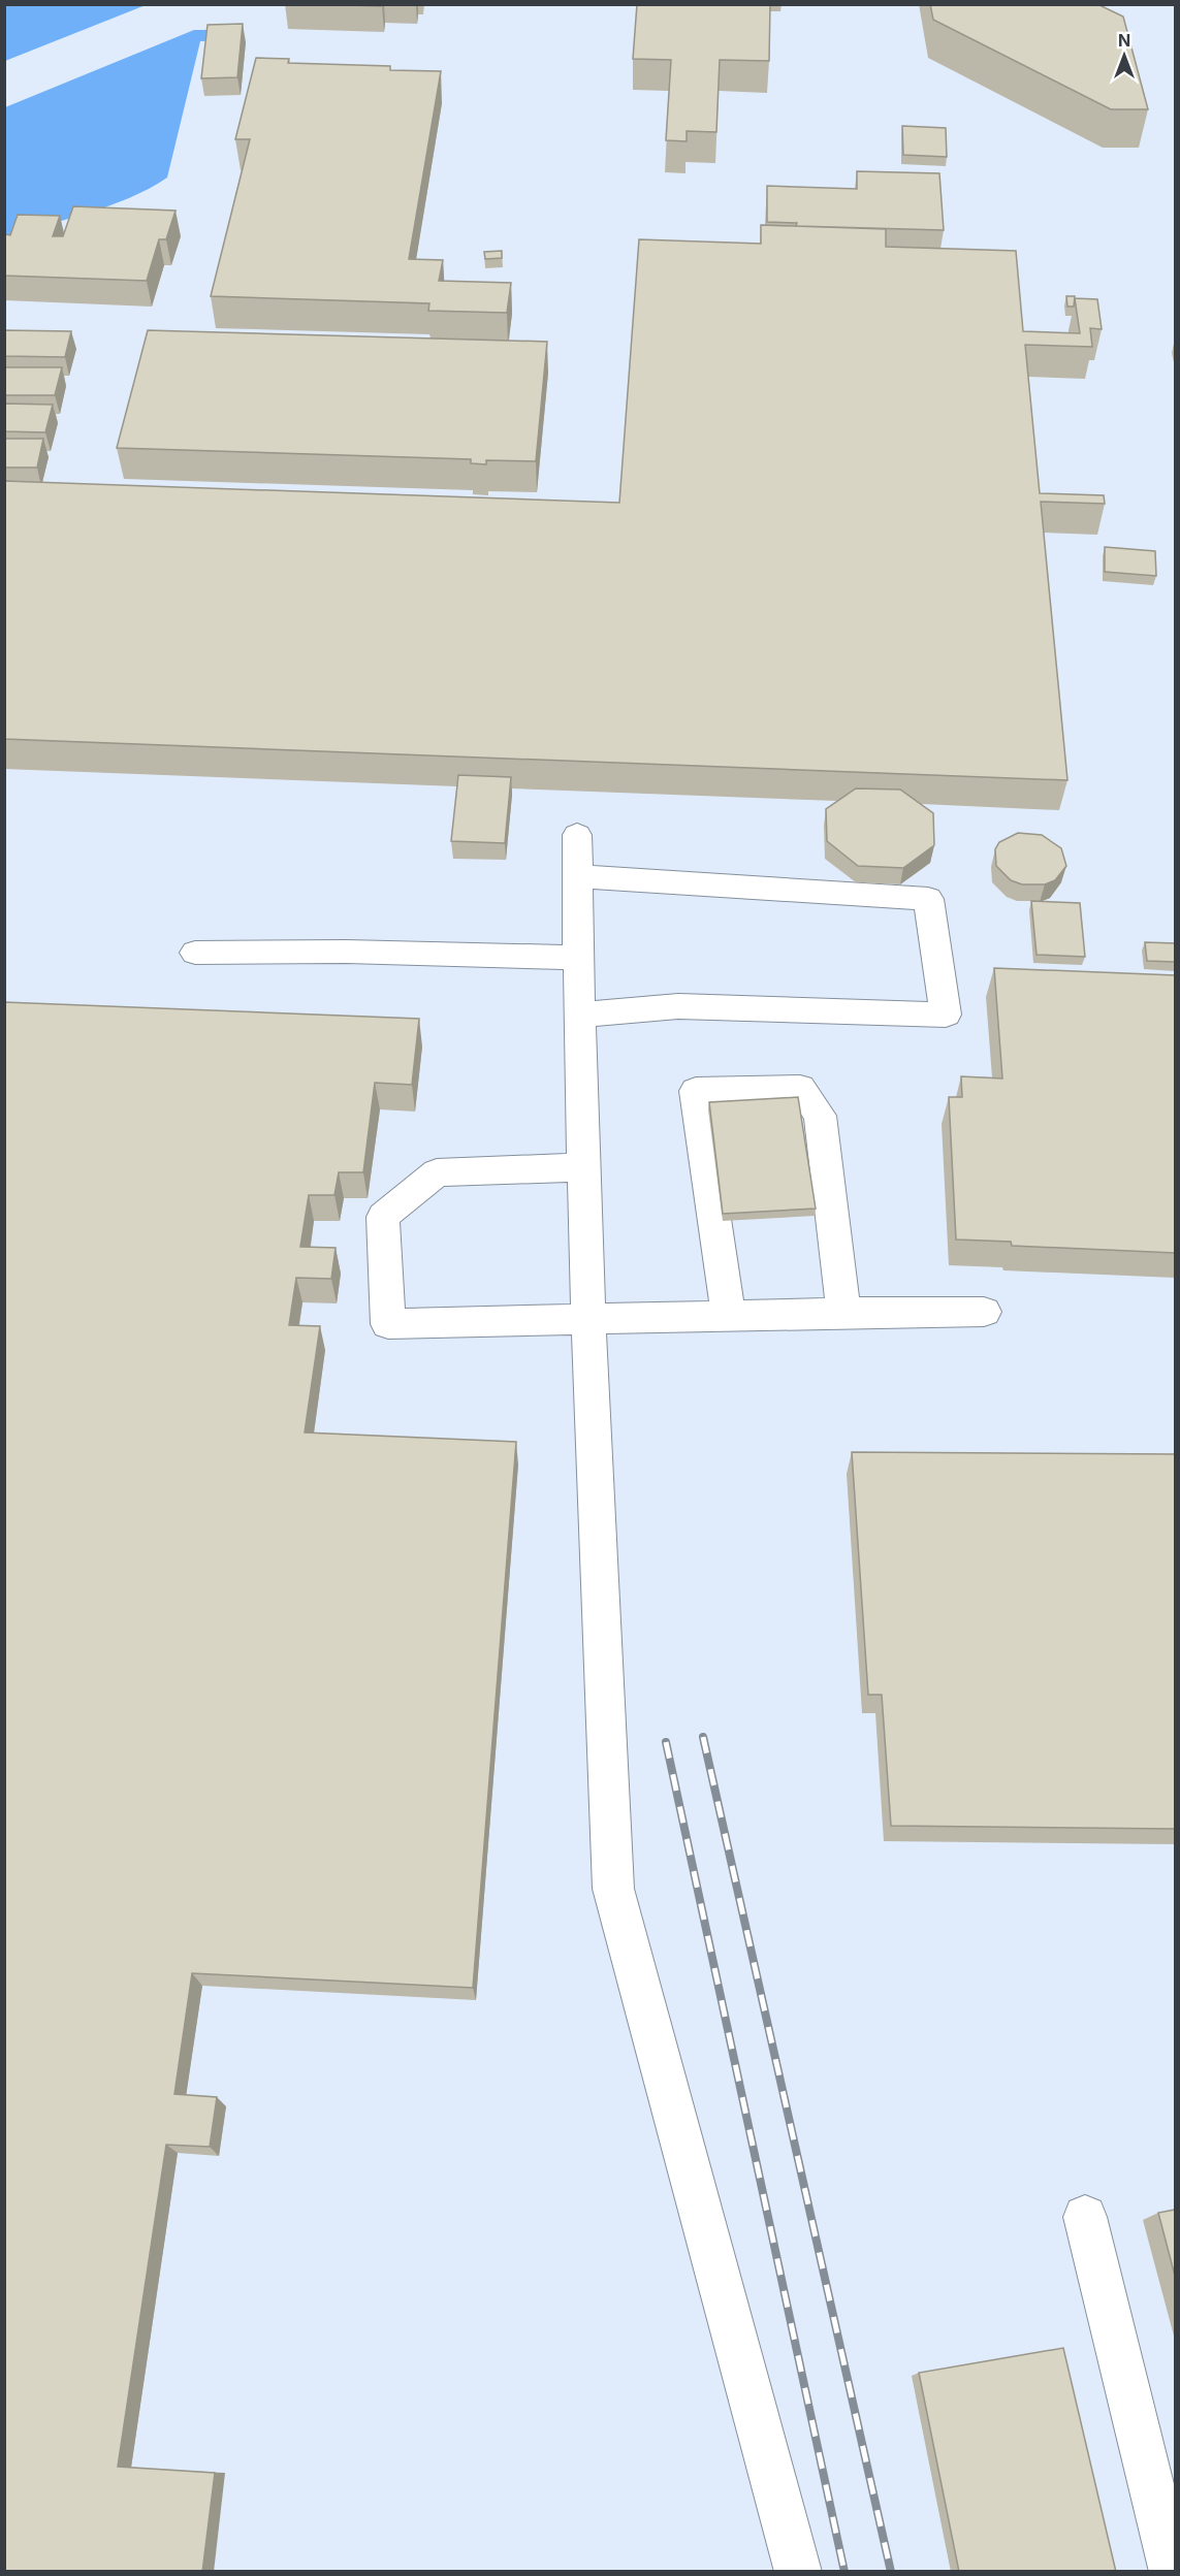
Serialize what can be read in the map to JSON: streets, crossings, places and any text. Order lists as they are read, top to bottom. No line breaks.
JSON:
{"north":"top"}
